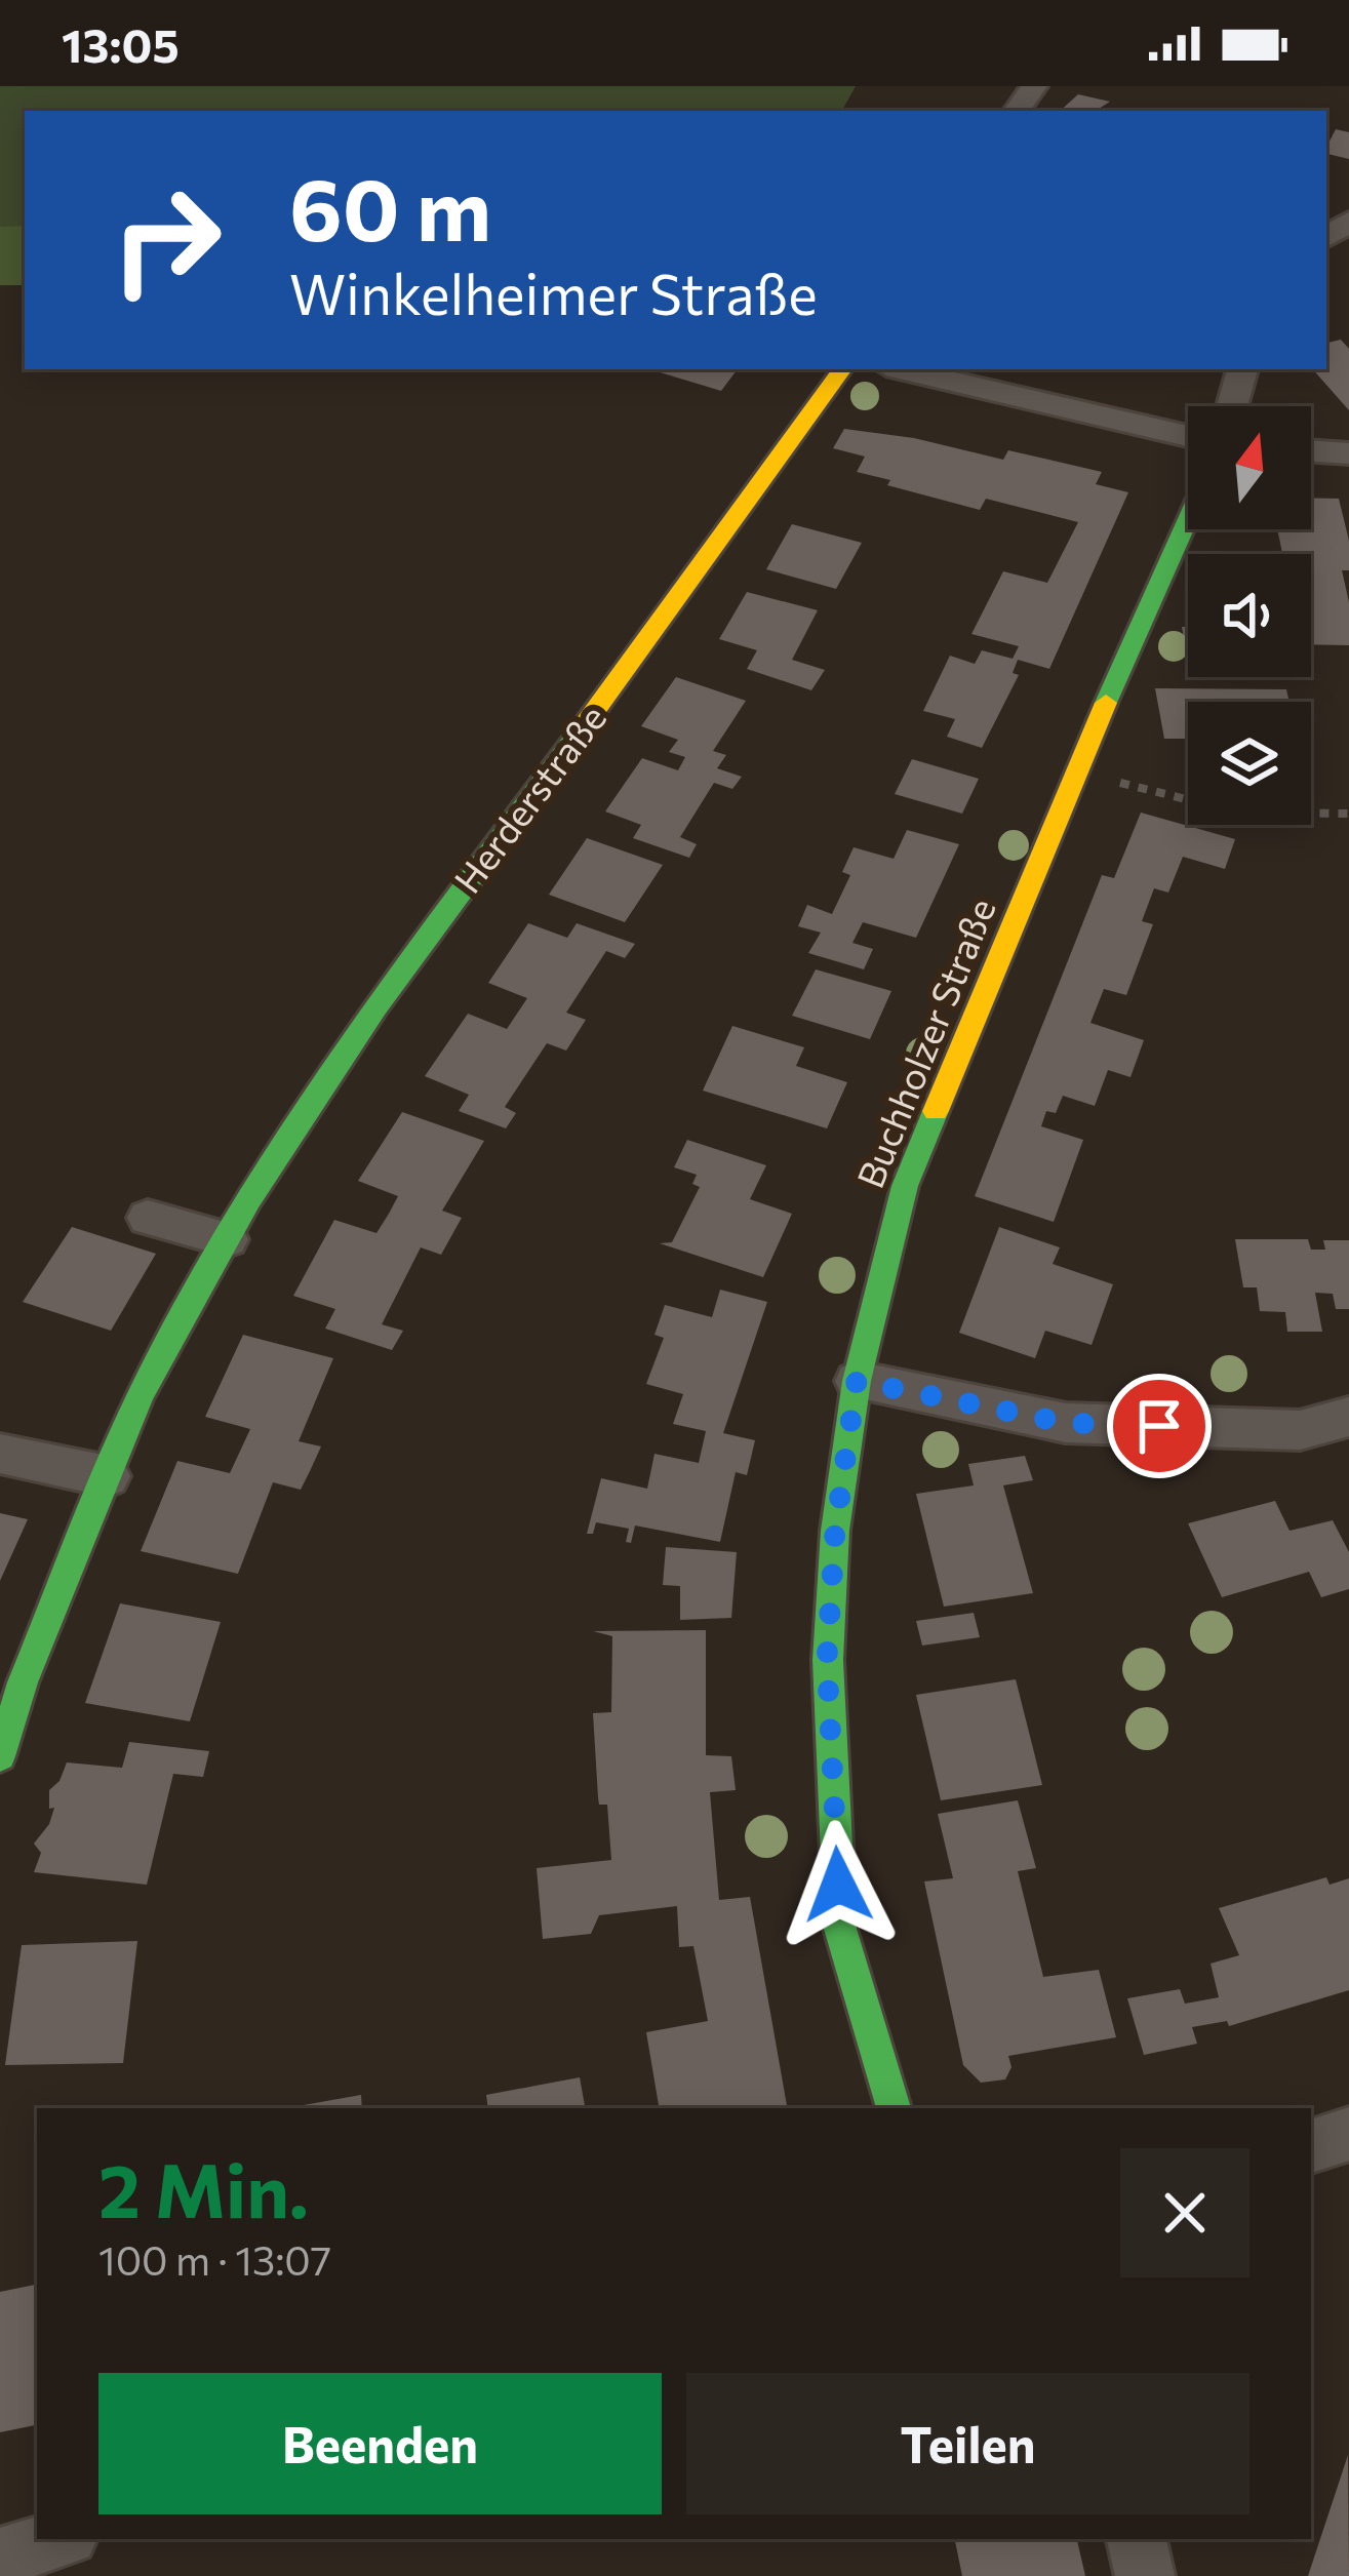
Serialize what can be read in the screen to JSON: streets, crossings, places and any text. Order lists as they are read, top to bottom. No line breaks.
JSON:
{"streets":{"street":["Herderstraße","Buchholzer Straße"]},"north":"top","page":{"status":"13:05","turn":["60 m","Winkelheimer Straße"],"heading":["2 Min.","100 m · 13:07"],"buttons":["Beenden","Teilen"]}}
